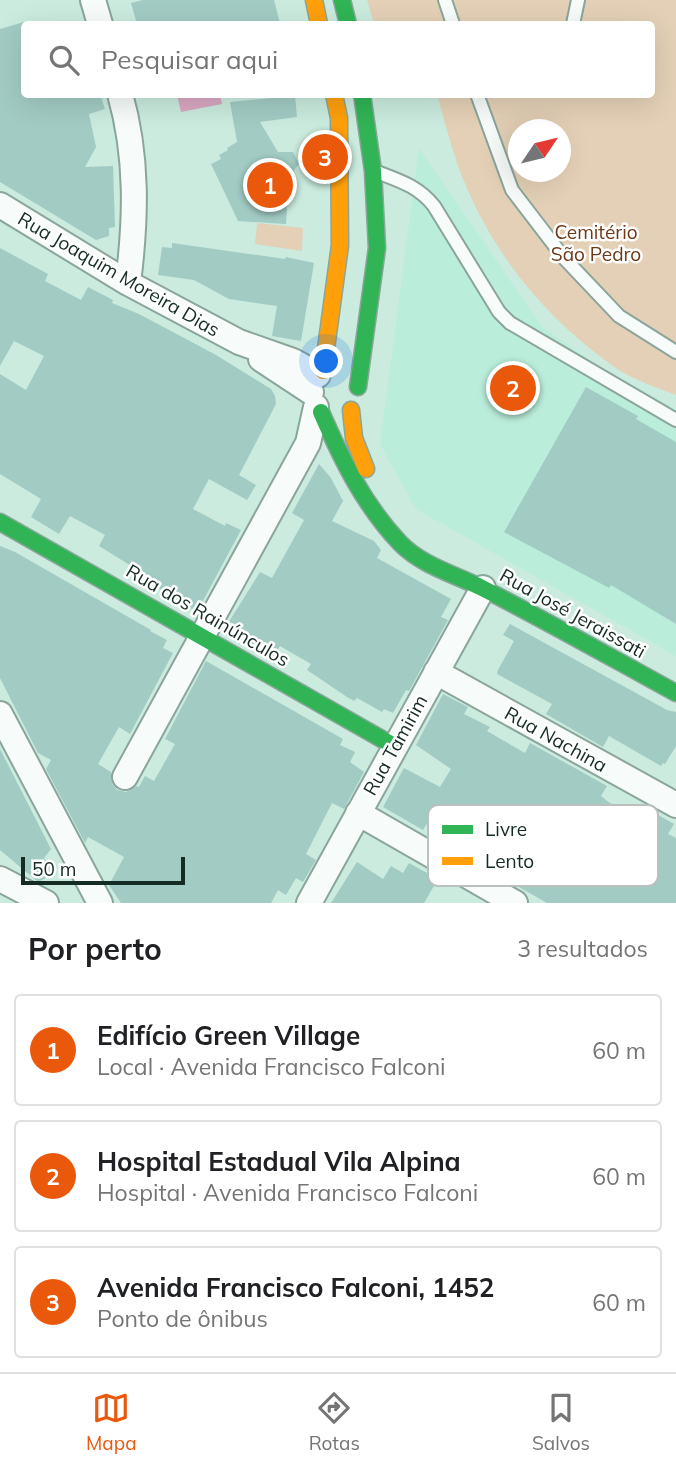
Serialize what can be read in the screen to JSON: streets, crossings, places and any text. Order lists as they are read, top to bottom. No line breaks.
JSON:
{"streets":{"main road":["Rua José Jeraissati","Rua dos Rainúnculos"],"street":["Rua Joaquim Moreira Dias","Rua Nachina","Rua Tamirim"]},"crossings":[["Rua Joaquim Moreira Dias","Rua José Jeraissati"],["Rua José Jeraissati","Rua Tamirim"],["Rua dos Rainúnculos","Rua Tamirim"],["Rua Nachina","Rua Tamirim"]],"parks":["Cemitério São Pedro"],"legend":["Livre","Lento"],"scale_bar":"50 m","north":"top right","page":{"search":"Pesquisar aqui","pins":["3","1","2"],"scale":"50 m","heading":["Por perto","3 resultados"],"list":[{"mark":"1","name":"Edifício Green Village","note":"Local · Avenida Francisco Falconi","value":"60 m"},{"mark":"2","name":"Hospital Estadual Vila Alpina","note":"Hospital · Avenida Francisco Falconi","value":"60 m"},{"mark":"3","name":"Avenida Francisco Falconi, 1452","note":"Ponto de ônibus","value":"60 m"}],"nav":["Mapa","Rotas","Salvos"]}}
